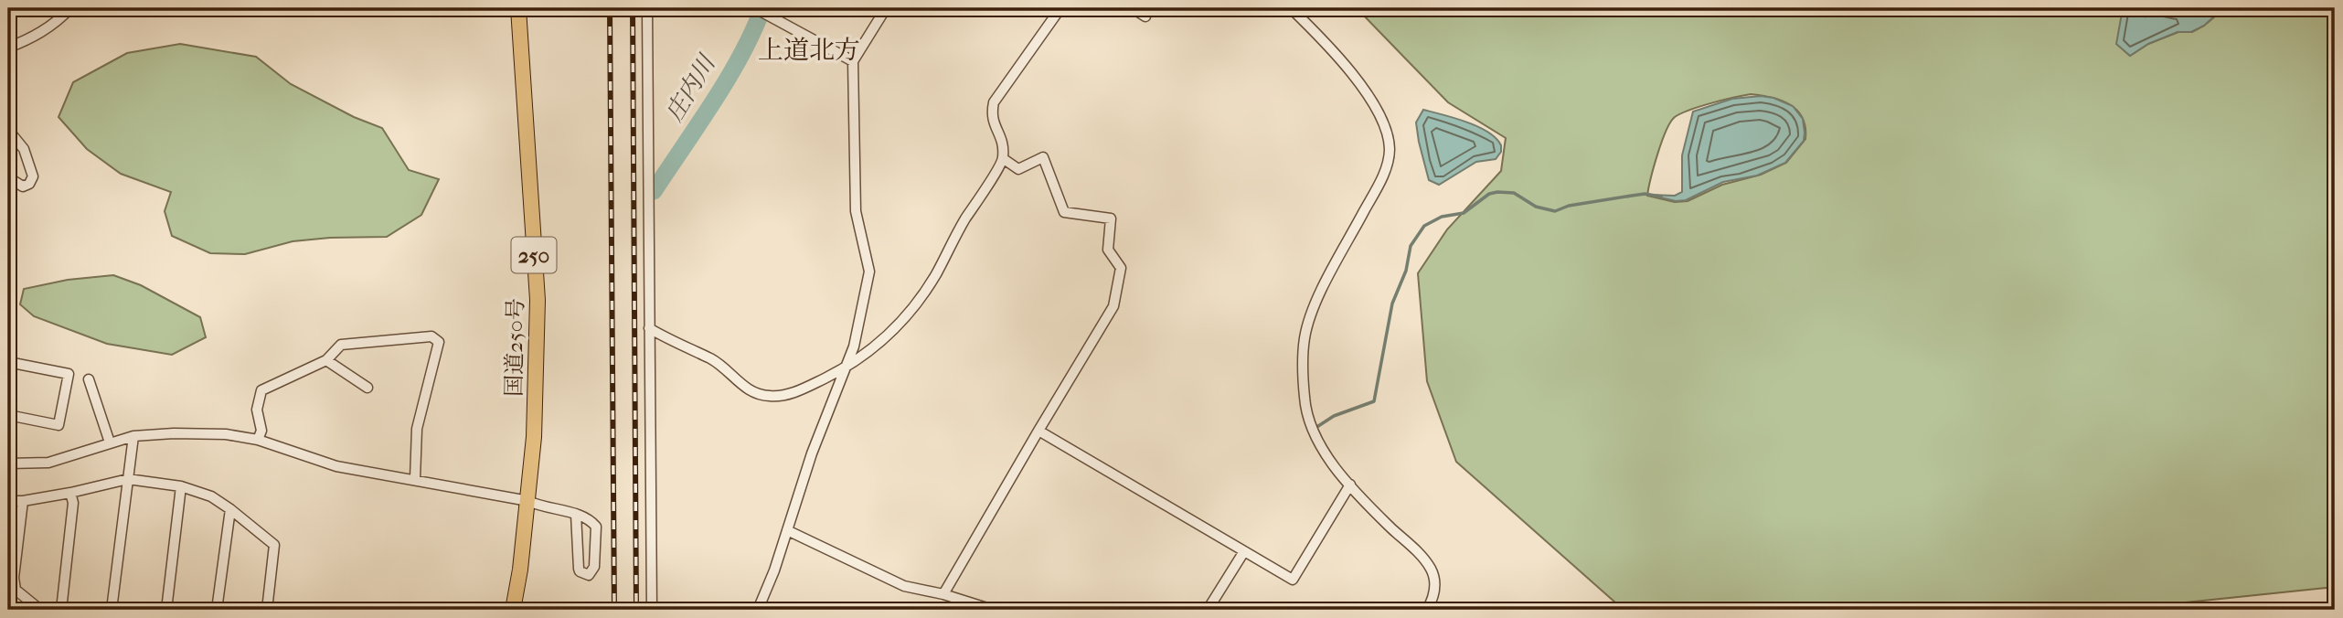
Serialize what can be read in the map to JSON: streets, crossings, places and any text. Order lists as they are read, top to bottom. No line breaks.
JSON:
{"streets":{"highway":["250","国道250号"]},"districts":["上道北方"],"water":["庄内川"]}
